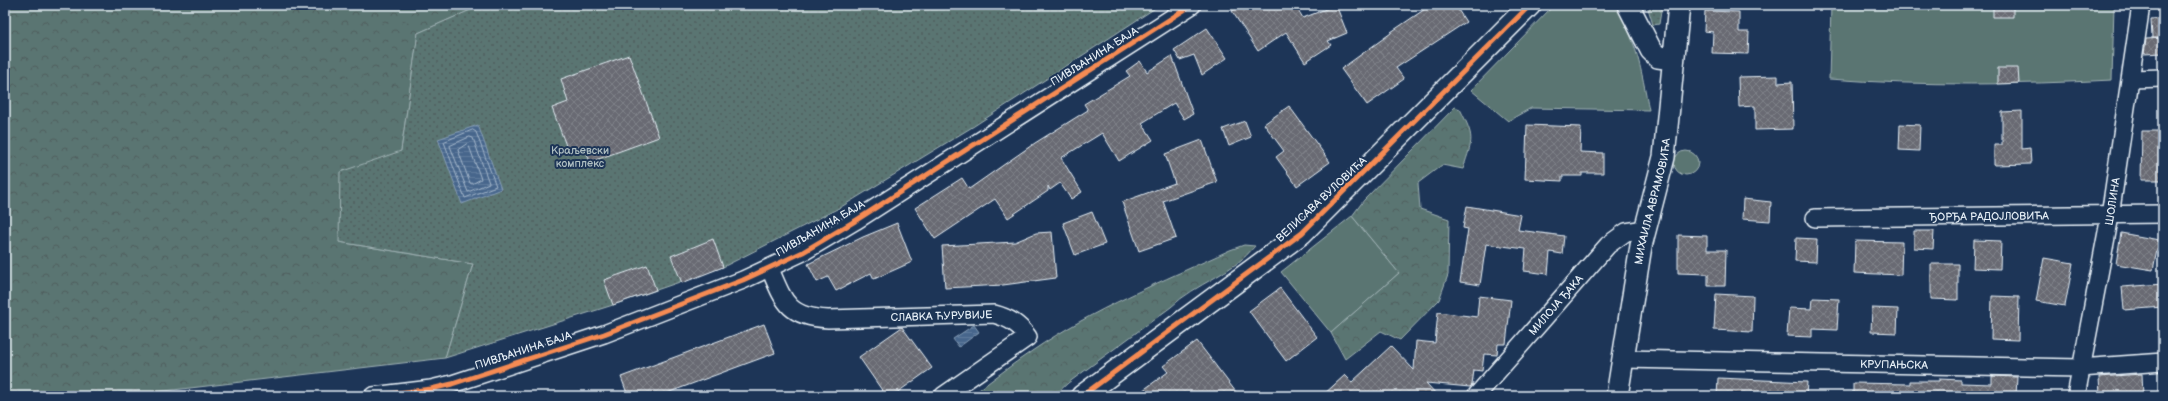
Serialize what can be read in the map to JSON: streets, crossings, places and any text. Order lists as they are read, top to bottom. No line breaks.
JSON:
{"streets":{"street":["ПИВЉАНИНА БАЈА","ВЕЛИСАВА ВУЛОВИЋА","МИХАИЛА АВРАМОВИЋА","ШОЛИНА","ЂОРЂА РАДОЈЛОВИЋА","МИЛОЈА ЂАКА","СЛАВКА ЋУРУВИЈЕ","КРУПАЊСКА"]},"crossings":[["ПИВЉАНИНА БАЈА","СЛАВКА ЋУРУВИЈЕ"],["МИХАИЛА АВРАМОВИЋА","МИЛОЈА ЂАКА"],["МИХАИЛА АВРАМОВИЋА","КРУПАЊСКА"],["ШОЛИНА","ЂОРЂА РАДОЈЛОВИЋА"],["ШОЛИНА","КРУПАЊСКА"]],"parks":["Краљевски комплекс"]}
